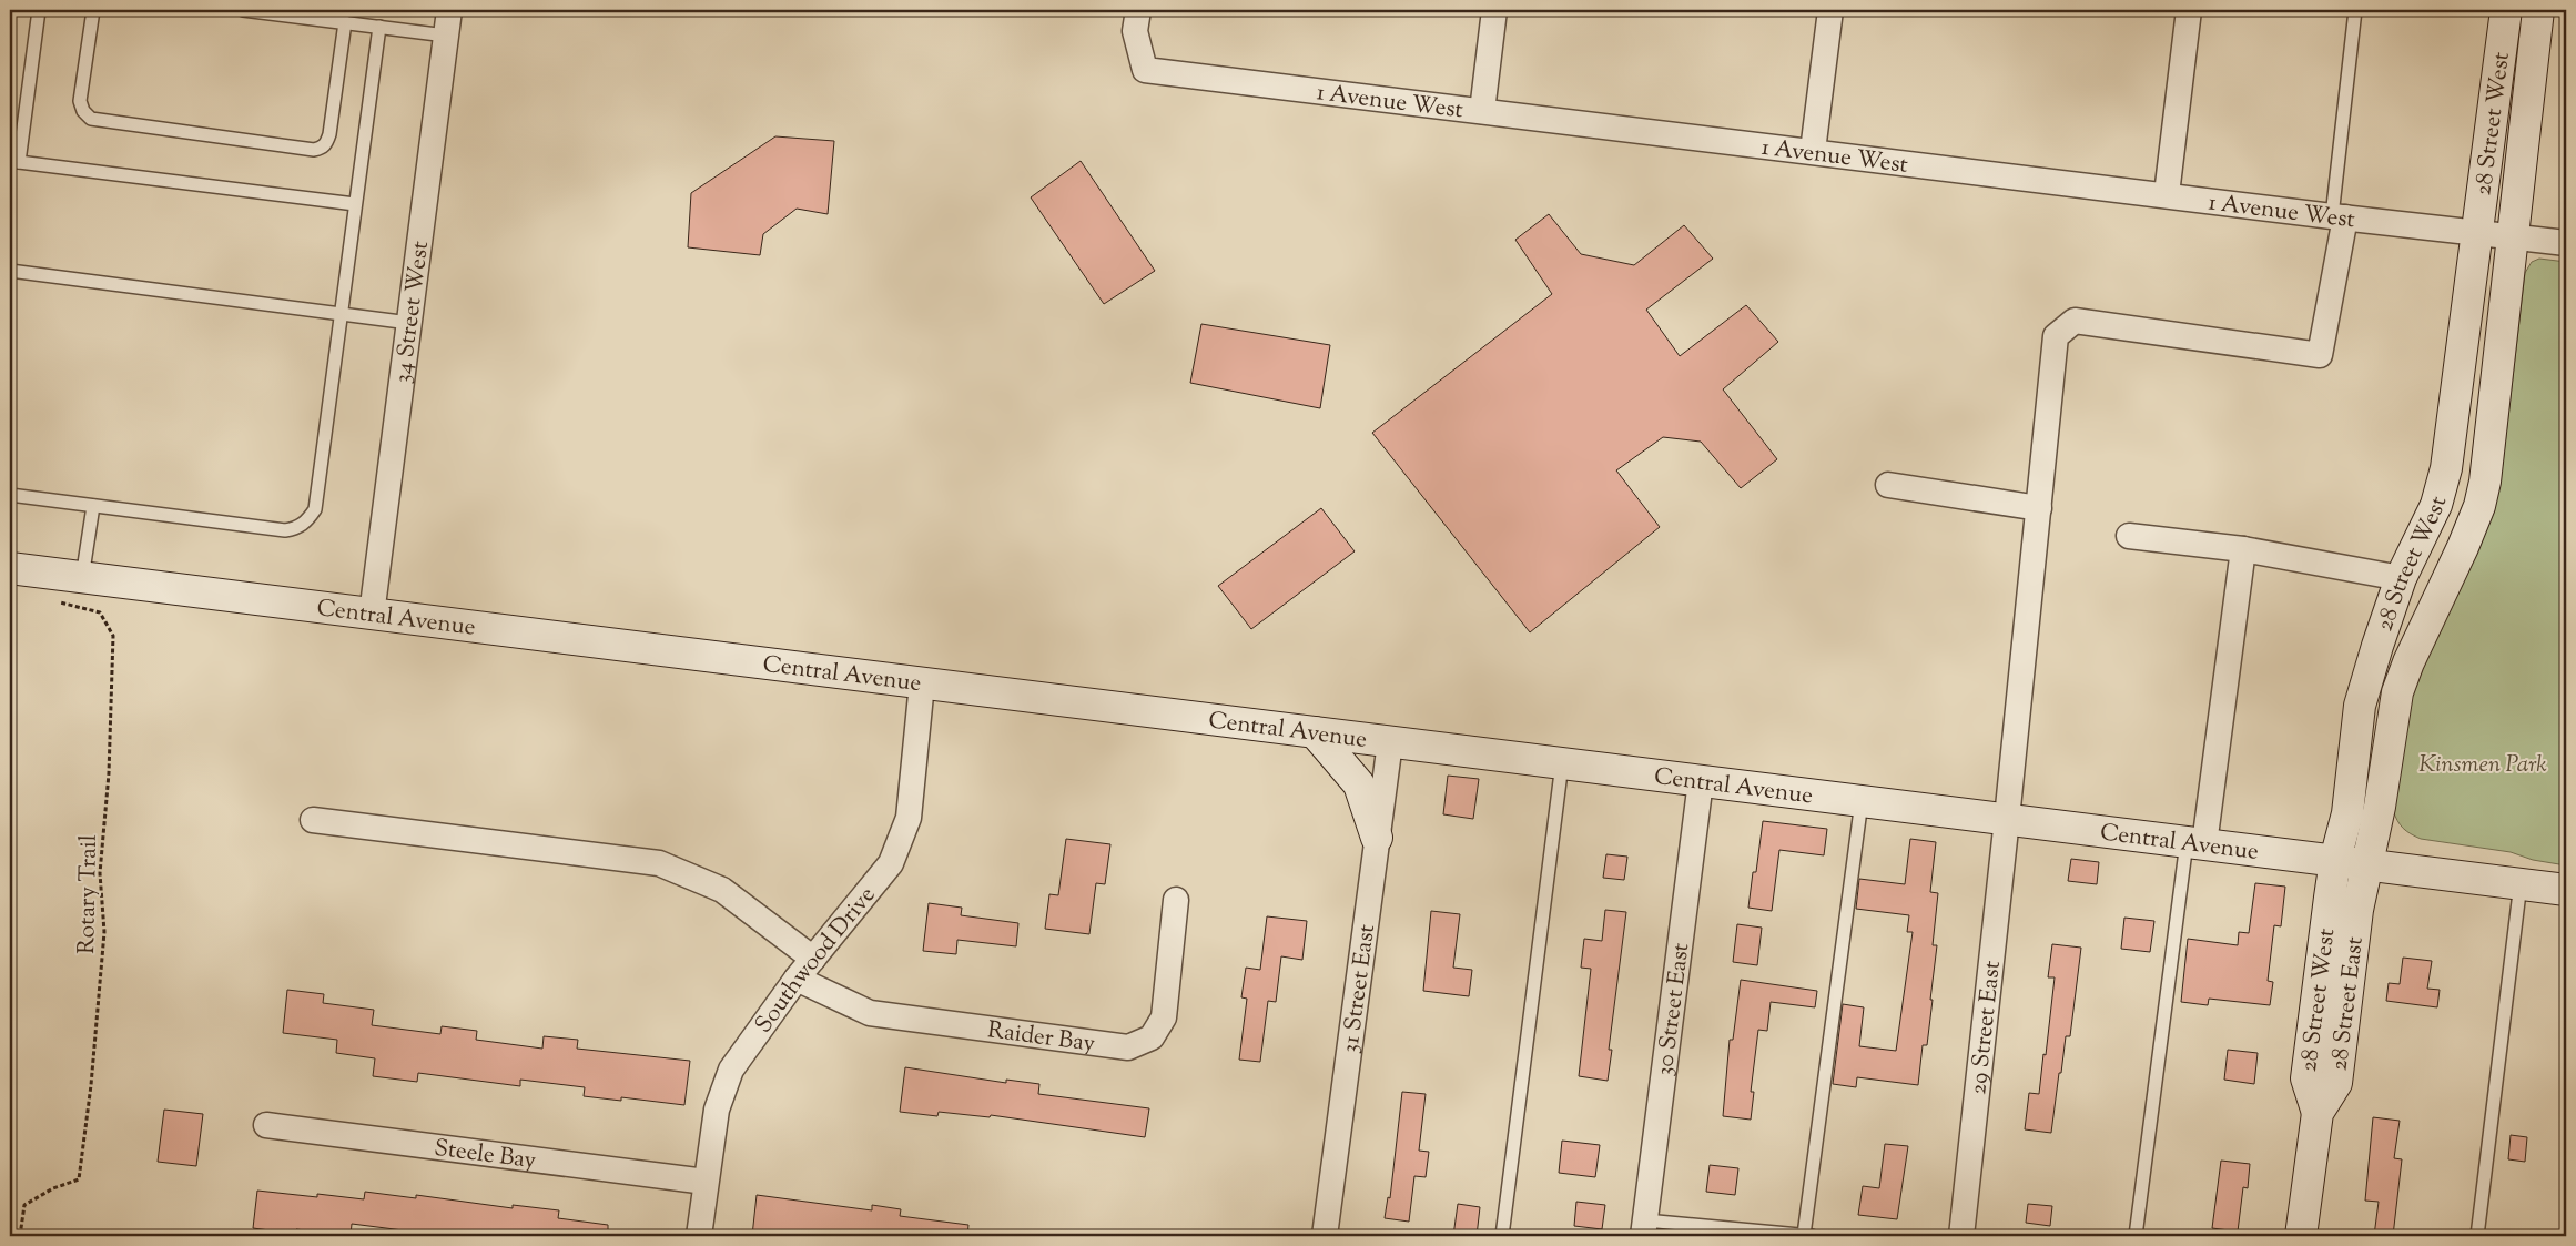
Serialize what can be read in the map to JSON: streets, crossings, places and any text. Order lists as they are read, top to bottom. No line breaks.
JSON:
{"streets":{"street":["1 Avenue West","28 Street West","34 Street West","Central Avenue","Southwood Drive","31 Street East","28 Street East","30 Street East","29 Street East","Raider Bay","Steele Bay"],"path":["Rotary Trail"]},"crossings":[["1 Avenue West","28 Street West"],["1 Avenue West","29 Street East"],["28 Street West","Central Avenue"],["28 Street West","28 Street East"],["34 Street West","Central Avenue"],["Central Avenue","Southwood Drive"],["Central Avenue","31 Street East"],["Central Avenue","28 Street East"],["Central Avenue","30 Street East"],["Central Avenue","29 Street East"],["Southwood Drive","Raider Bay"],["Southwood Drive","Steele Bay"]],"parks":["Kinsmen Park"]}
